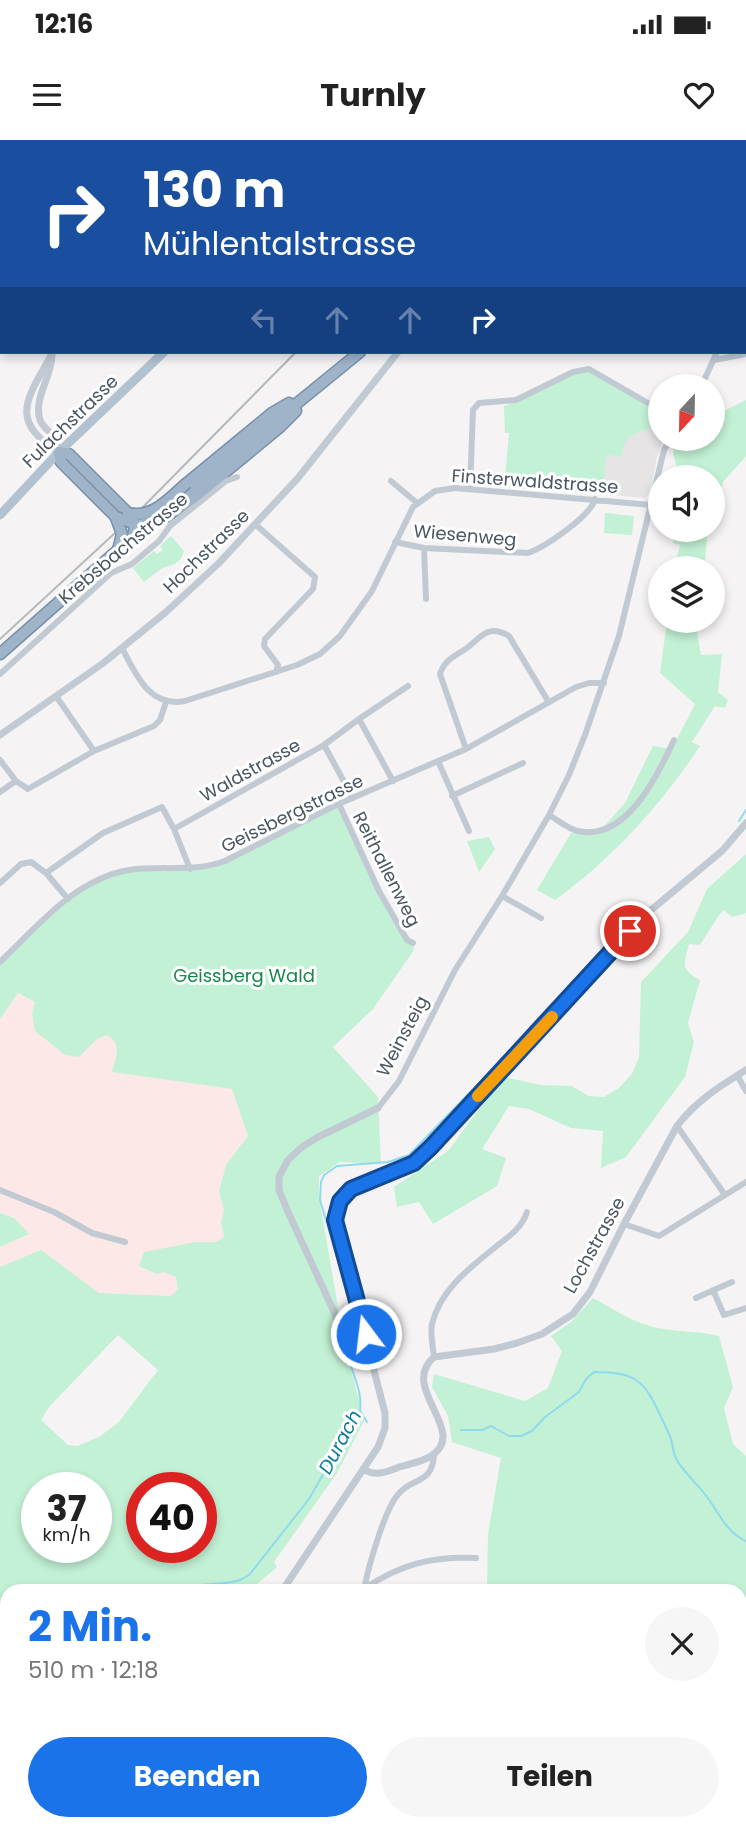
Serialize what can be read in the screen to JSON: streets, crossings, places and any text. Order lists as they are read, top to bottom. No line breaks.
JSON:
{"streets":{"main road":["Fulachstrasse"],"street":["Finsterwaldstrasse","Wiesenweg","Krebsbachstrasse","Hochstrasse","Waldstrasse","Geissbergstrasse","Reithallenweg","Weinsteig","Lochstrasse"]},"crossings":[["Finsterwaldstrasse","Wiesenweg"],["Waldstrasse","Geissbergstrasse"],["Geissbergstrasse","Reithallenweg"],["Geissbergstrasse","Weinsteig"]],"water":["Durach"],"parks":["Geissberg Wald"],"north":"bottom","page":{"status":"12:16","header":"Turnly","turn":["130 m","Mühlentalstrasse"],"speed":"37 km/h","limit":"40","heading":["2 Min.","510 m · 12:18"],"buttons":["Beenden","Teilen"]}}
